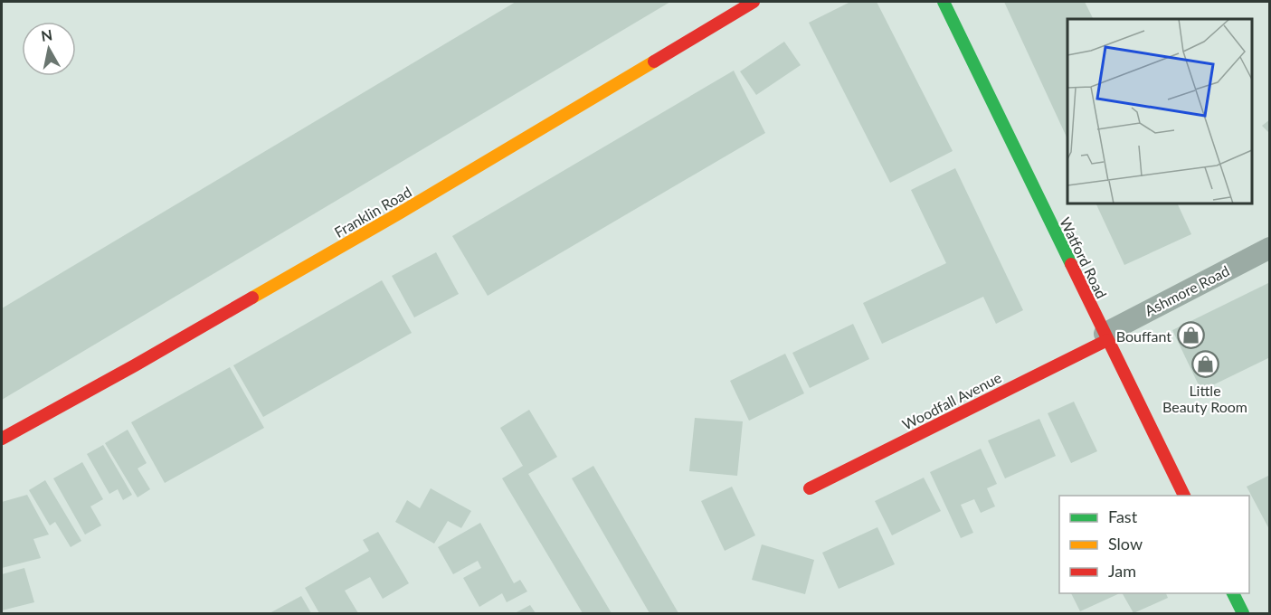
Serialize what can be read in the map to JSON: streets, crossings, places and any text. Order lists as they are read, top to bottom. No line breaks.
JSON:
{"streets":{"main road":["Franklin Road","Watford Road","Woodfall Avenue"],"street":["Ashmore Road"]},"crossings":[["Watford Road","Ashmore Road"],["Watford Road","Woodfall Avenue"],["Ashmore Road","Woodfall Avenue"]],"places":{"shop":["Bouffant","Little Beauty Room"]},"legend":["Fast","Slow","Jam"],"north":"top"}
